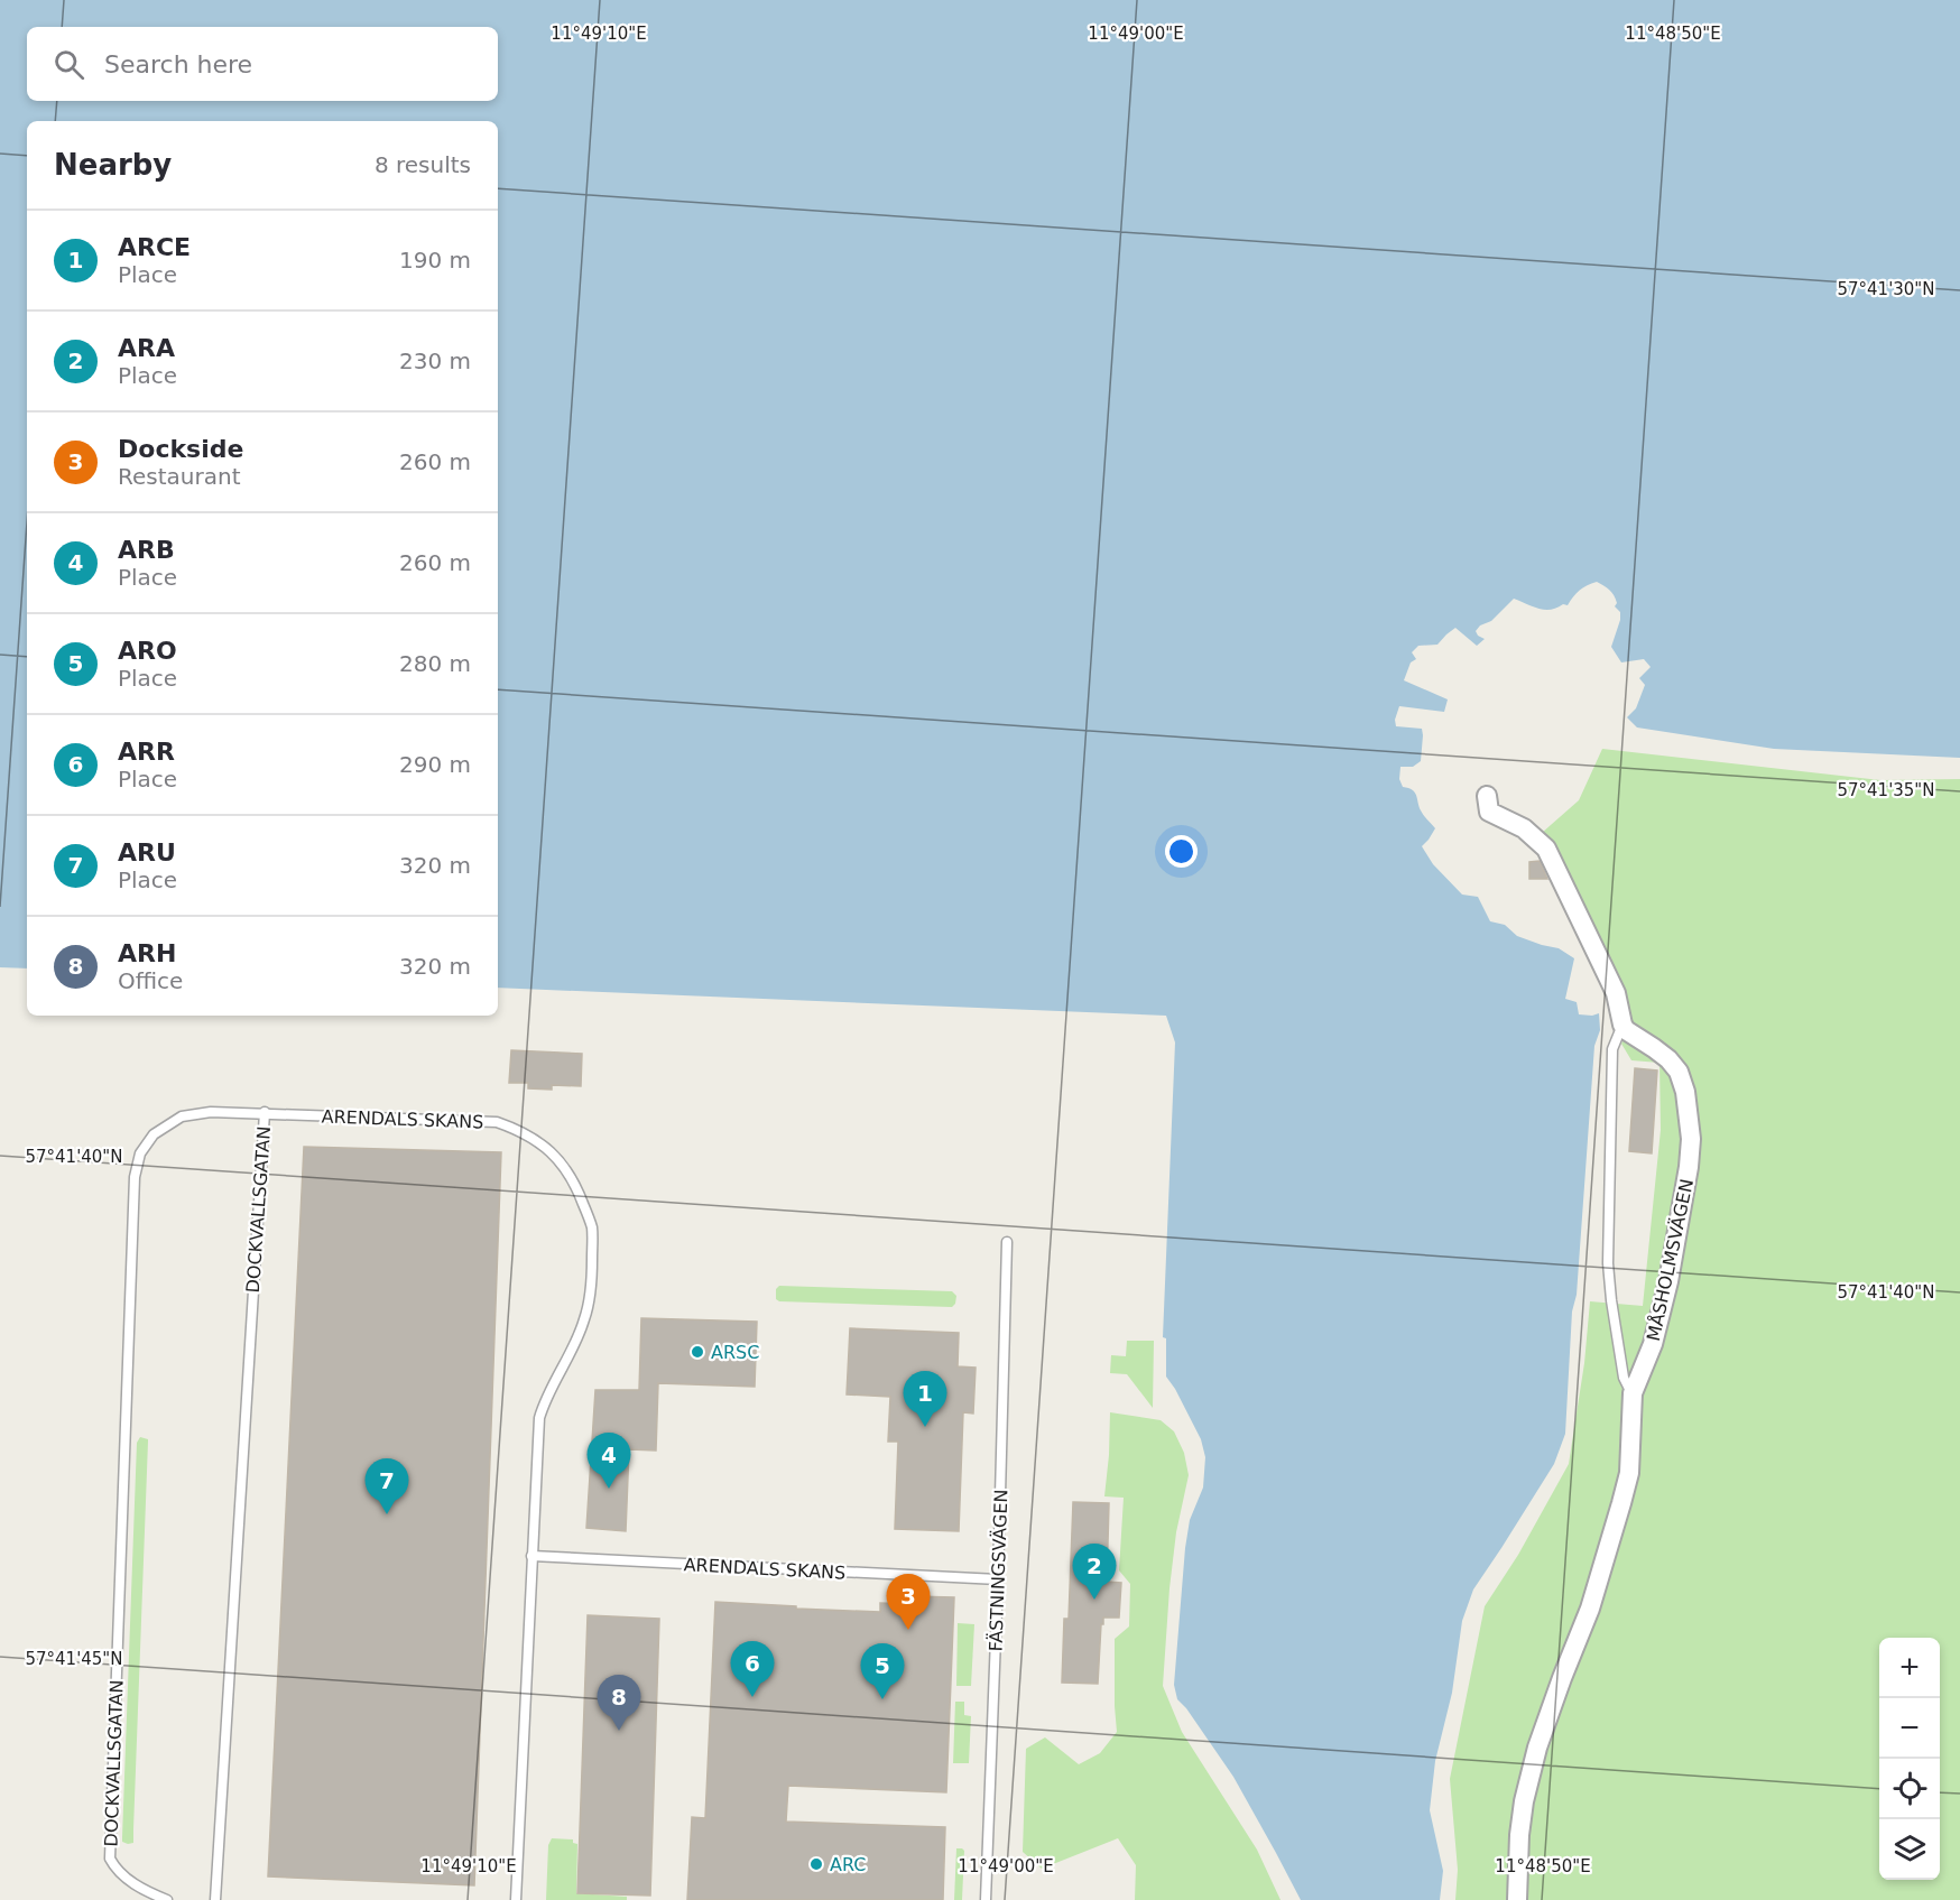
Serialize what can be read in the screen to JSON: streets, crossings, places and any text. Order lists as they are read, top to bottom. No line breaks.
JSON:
{"streets":{"street":["MÅSHOLMSVÄGEN"],"lane":["ARENDALS SKANS","DOCKVALLSGATAN","FÄSTNINGSVÄGEN"]},"crossings":[["ARENDALS SKANS","DOCKVALLSGATAN"],["ARENDALS SKANS","FÄSTNINGSVÄGEN"]],"places":["ARSC","ARC"],"page":{"search":"Search here","heading":["Nearby","8 results"],"list":[{"mark":"1","name":"ARCE","note":"Place","value":"190 m"},{"mark":"2","name":"ARA","note":"Place","value":"230 m"},{"mark":"3","name":"Dockside","note":"Restaurant","value":"260 m"},{"mark":"4","name":"ARB","note":"Place","value":"260 m"},{"mark":"5","name":"ARO","note":"Place","value":"280 m"},{"mark":"6","name":"ARR","note":"Place","value":"290 m"},{"mark":"7","name":"ARU","note":"Place","value":"320 m"},{"mark":"8","name":"ARH","note":"Office","value":"320 m"}],"pins":["1","4","7","2","3","6","5","8"],"map_buttons":["+","−"]},"coordinates":["11°49'10\"E","11°49'00\"E","11°48'50\"E","57°41'30\"N","57°41'35\"N","57°41'40\"N","57°41'45\"N"]}
